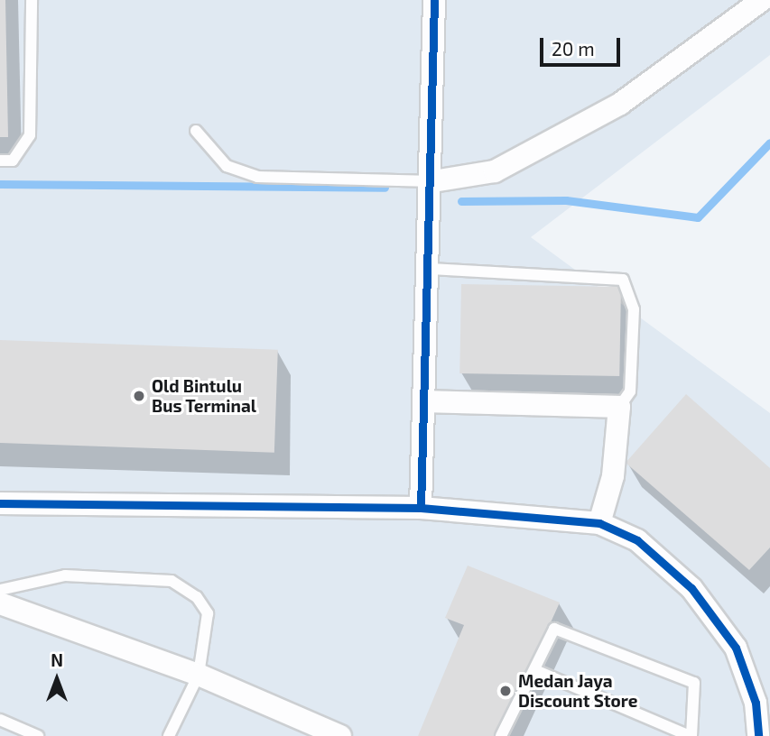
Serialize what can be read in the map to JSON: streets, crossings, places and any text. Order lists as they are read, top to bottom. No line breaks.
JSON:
{"places":["Old Bintulu Bus Terminal","Medan Jaya Discount Store"],"scale_bar":"20 m","north":"top"}
